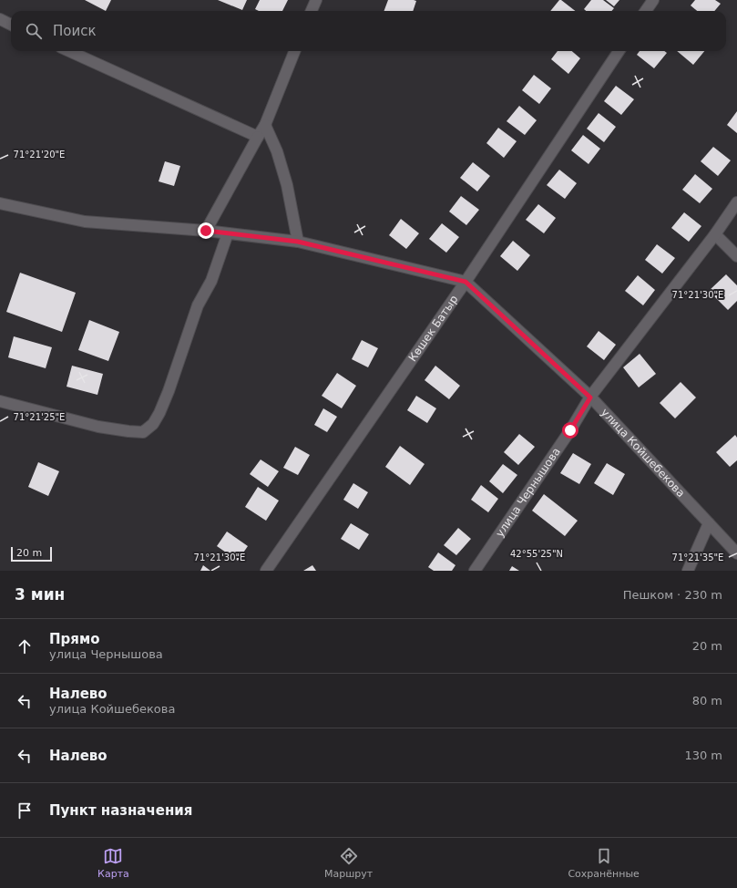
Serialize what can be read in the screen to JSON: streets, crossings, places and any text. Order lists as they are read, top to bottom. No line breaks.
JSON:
{"streets":{"street":["Көшек Батыр","улица Койшебекова","улица Чернышова"]},"crossings":[["Көшек Батыр","улица Койшебекова"],["улица Койшебекова","улица Чернышова"]],"scale_bar":"20 m","page":{"search":"Поиск","scale":"20 m","heading":["3 мин","Пешком · 230 m"],"list":[["Прямо","улица Чернышова","20 m"],["Налево","улица Койшебекова","80 m"],["Налево","130 m"],"Пункт назначения"],"nav":["Карта","Маршрут","Сохранённые"]},"coordinates":["71°21'20\"E","71°21'30\"E","71°21'25\"E","42°55'25\"N","71°21'35\"E"]}
